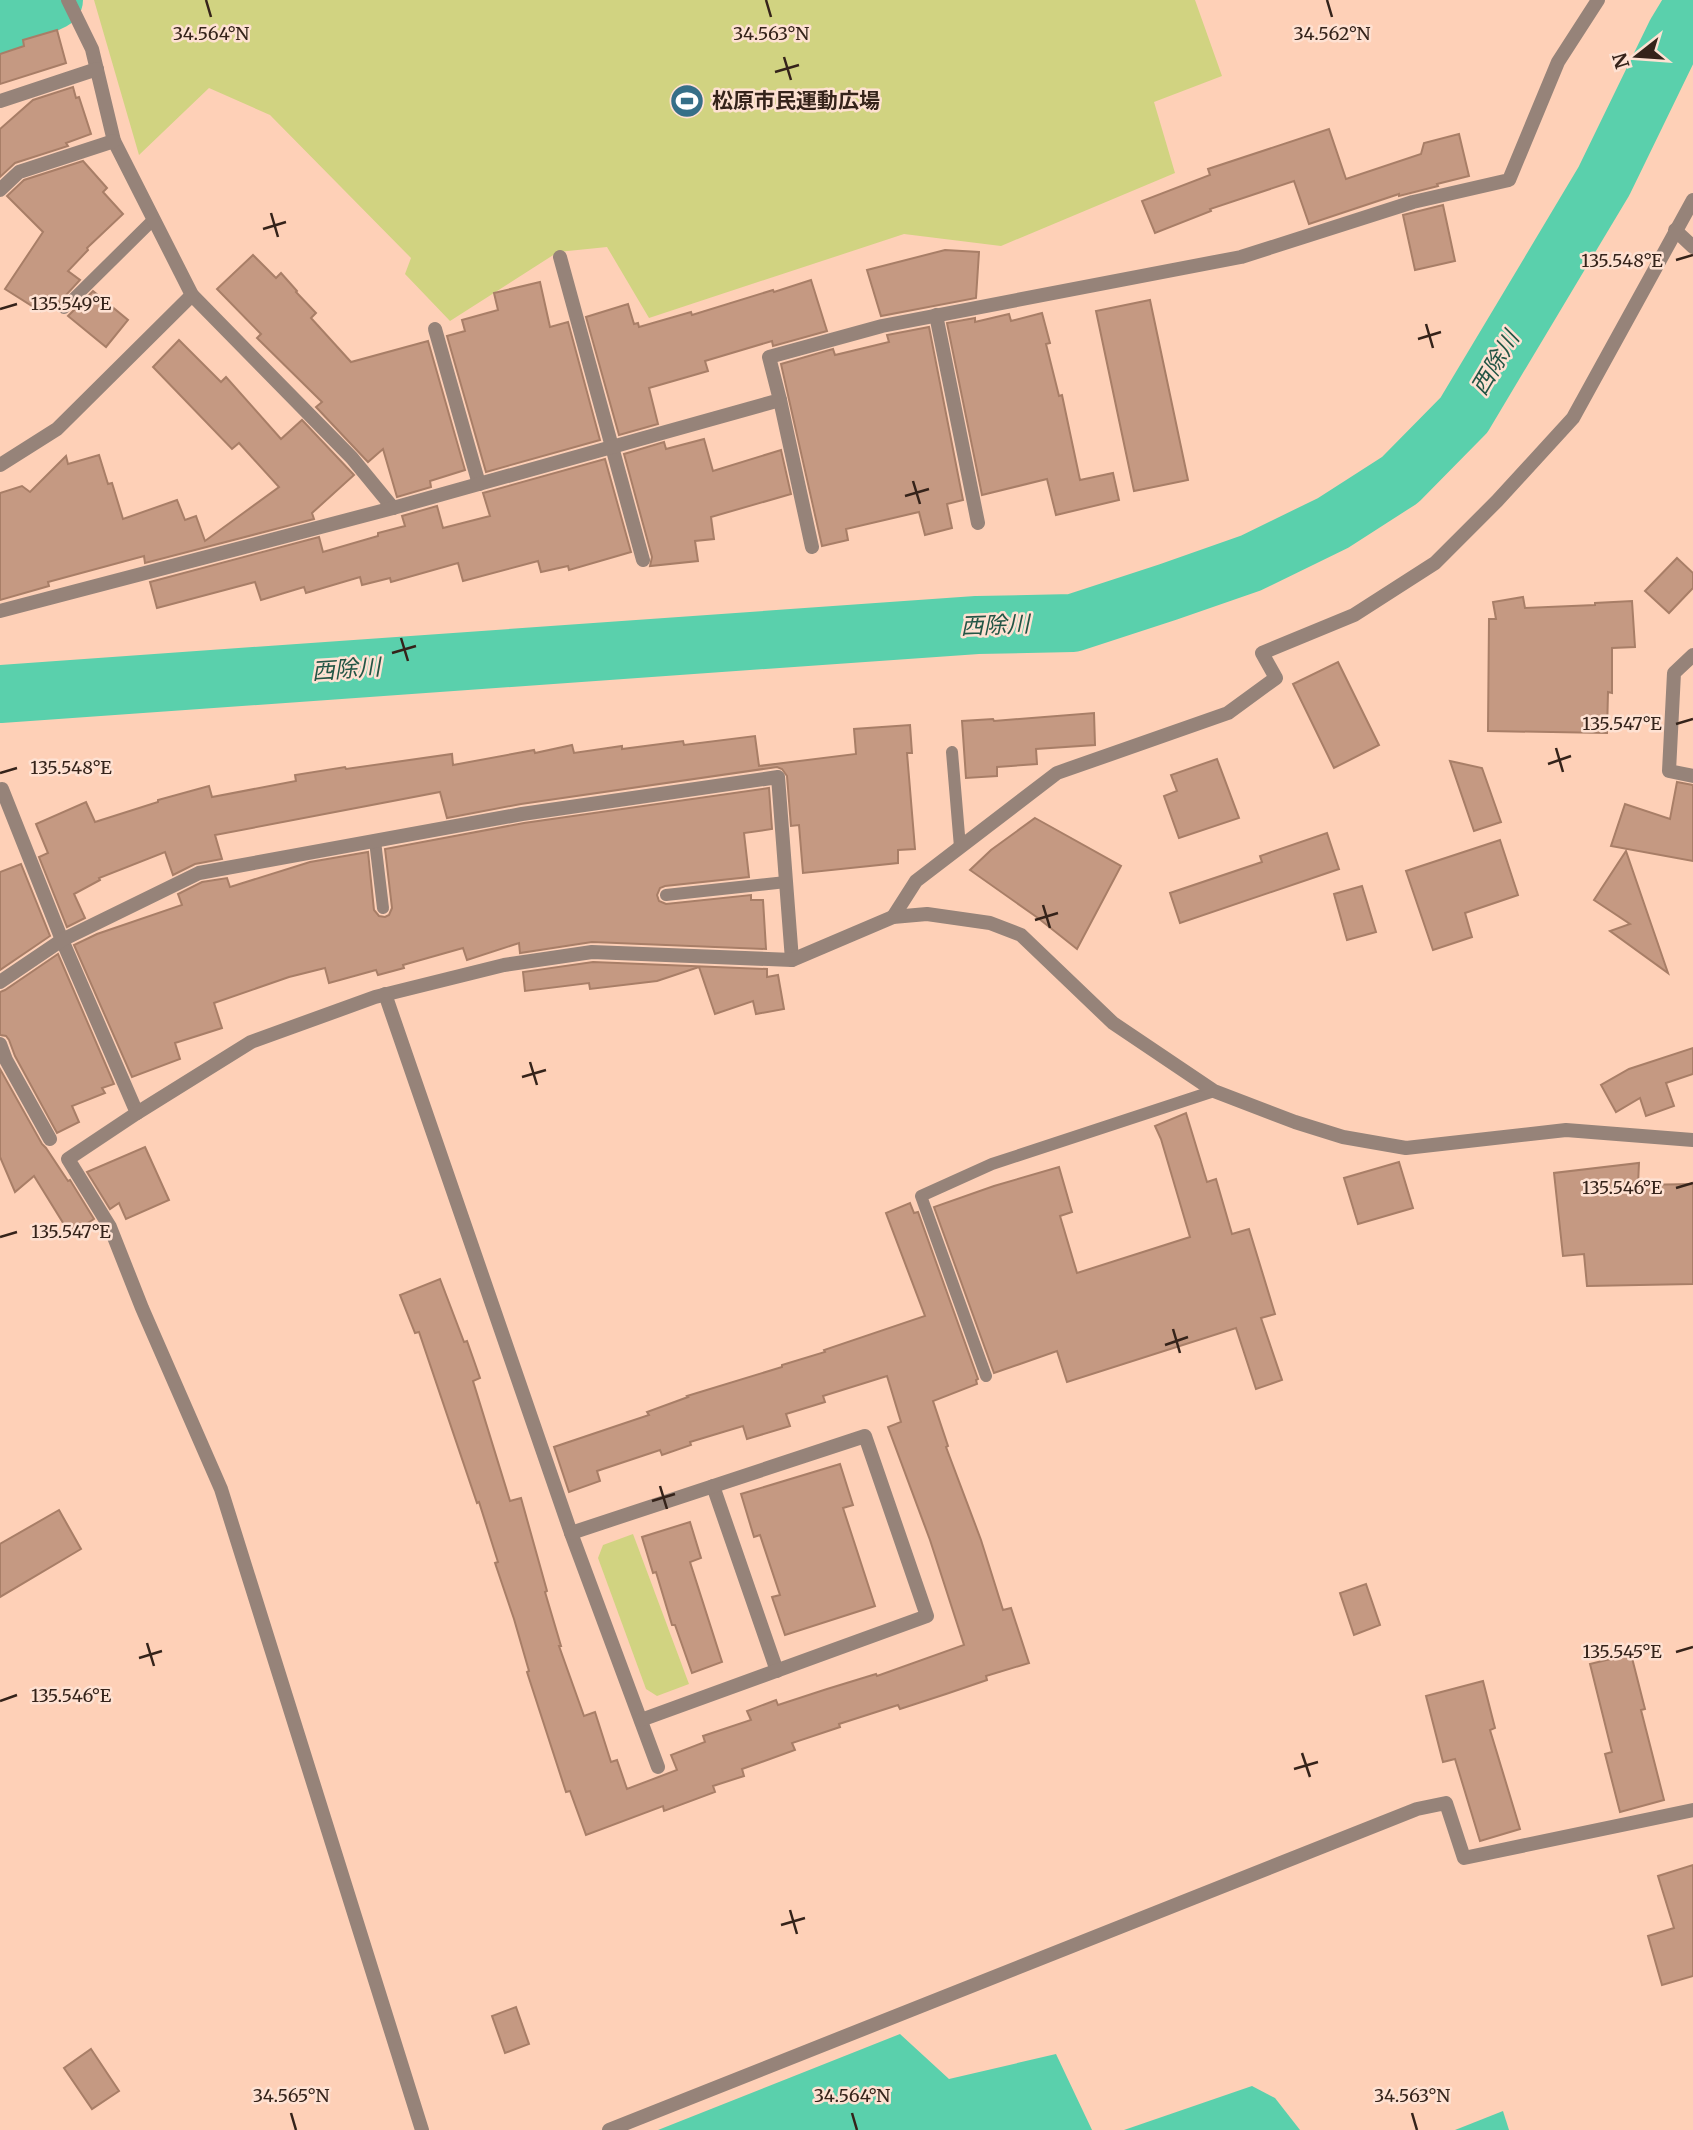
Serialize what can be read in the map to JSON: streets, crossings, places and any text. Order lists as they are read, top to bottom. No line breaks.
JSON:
{"water":["西除川"],"places":{"sports":["松原市民運動広場"]},"north":"left","coordinates":["34.564°N","34.563°N","34.562°N","135.548°E","135.549°E","135.547°E","135.546°E","135.545°E","34.565°N"]}
